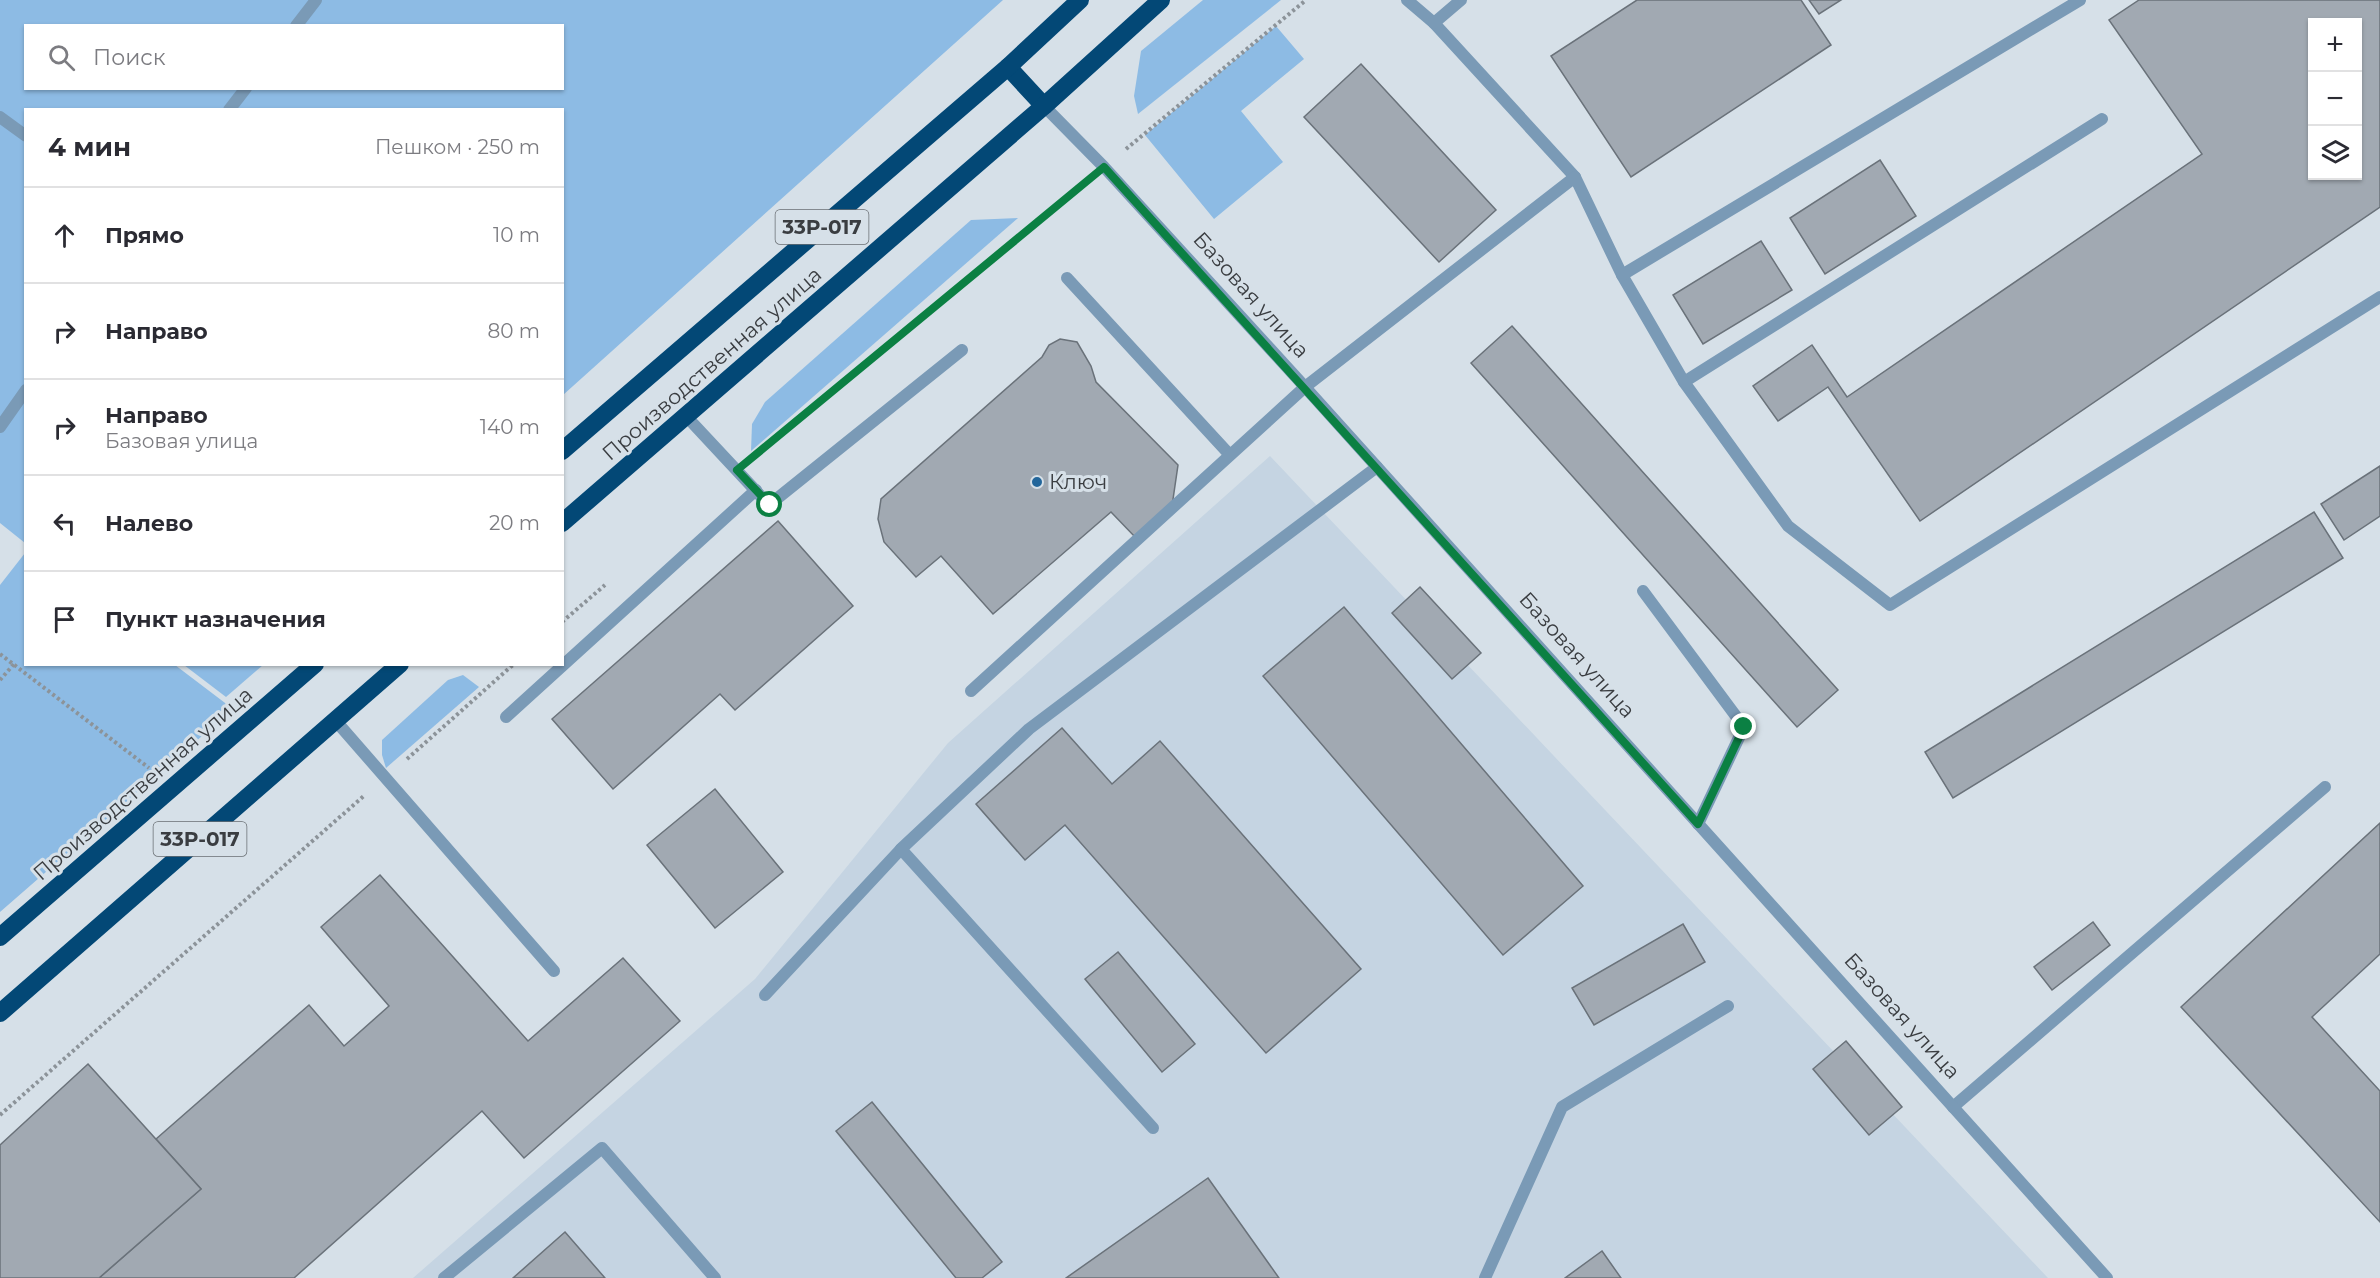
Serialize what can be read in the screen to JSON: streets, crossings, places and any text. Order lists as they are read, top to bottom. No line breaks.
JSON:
{"streets":{"highway":["33Р-017","Базовая улица","Производственная улица"]},"crossings":[["Базовая улица","Производственная улица"]],"places":["Ключ"],"page":{"map_buttons":["+","−"],"search":"Поиск","heading":["4 мин","Пешком · 250 m"],"list":[["Прямо","10 m"],["Направо","80 m"],["Направо","Базовая улица","140 m"],["Налево","20 m"],"Пункт назначения"]}}
